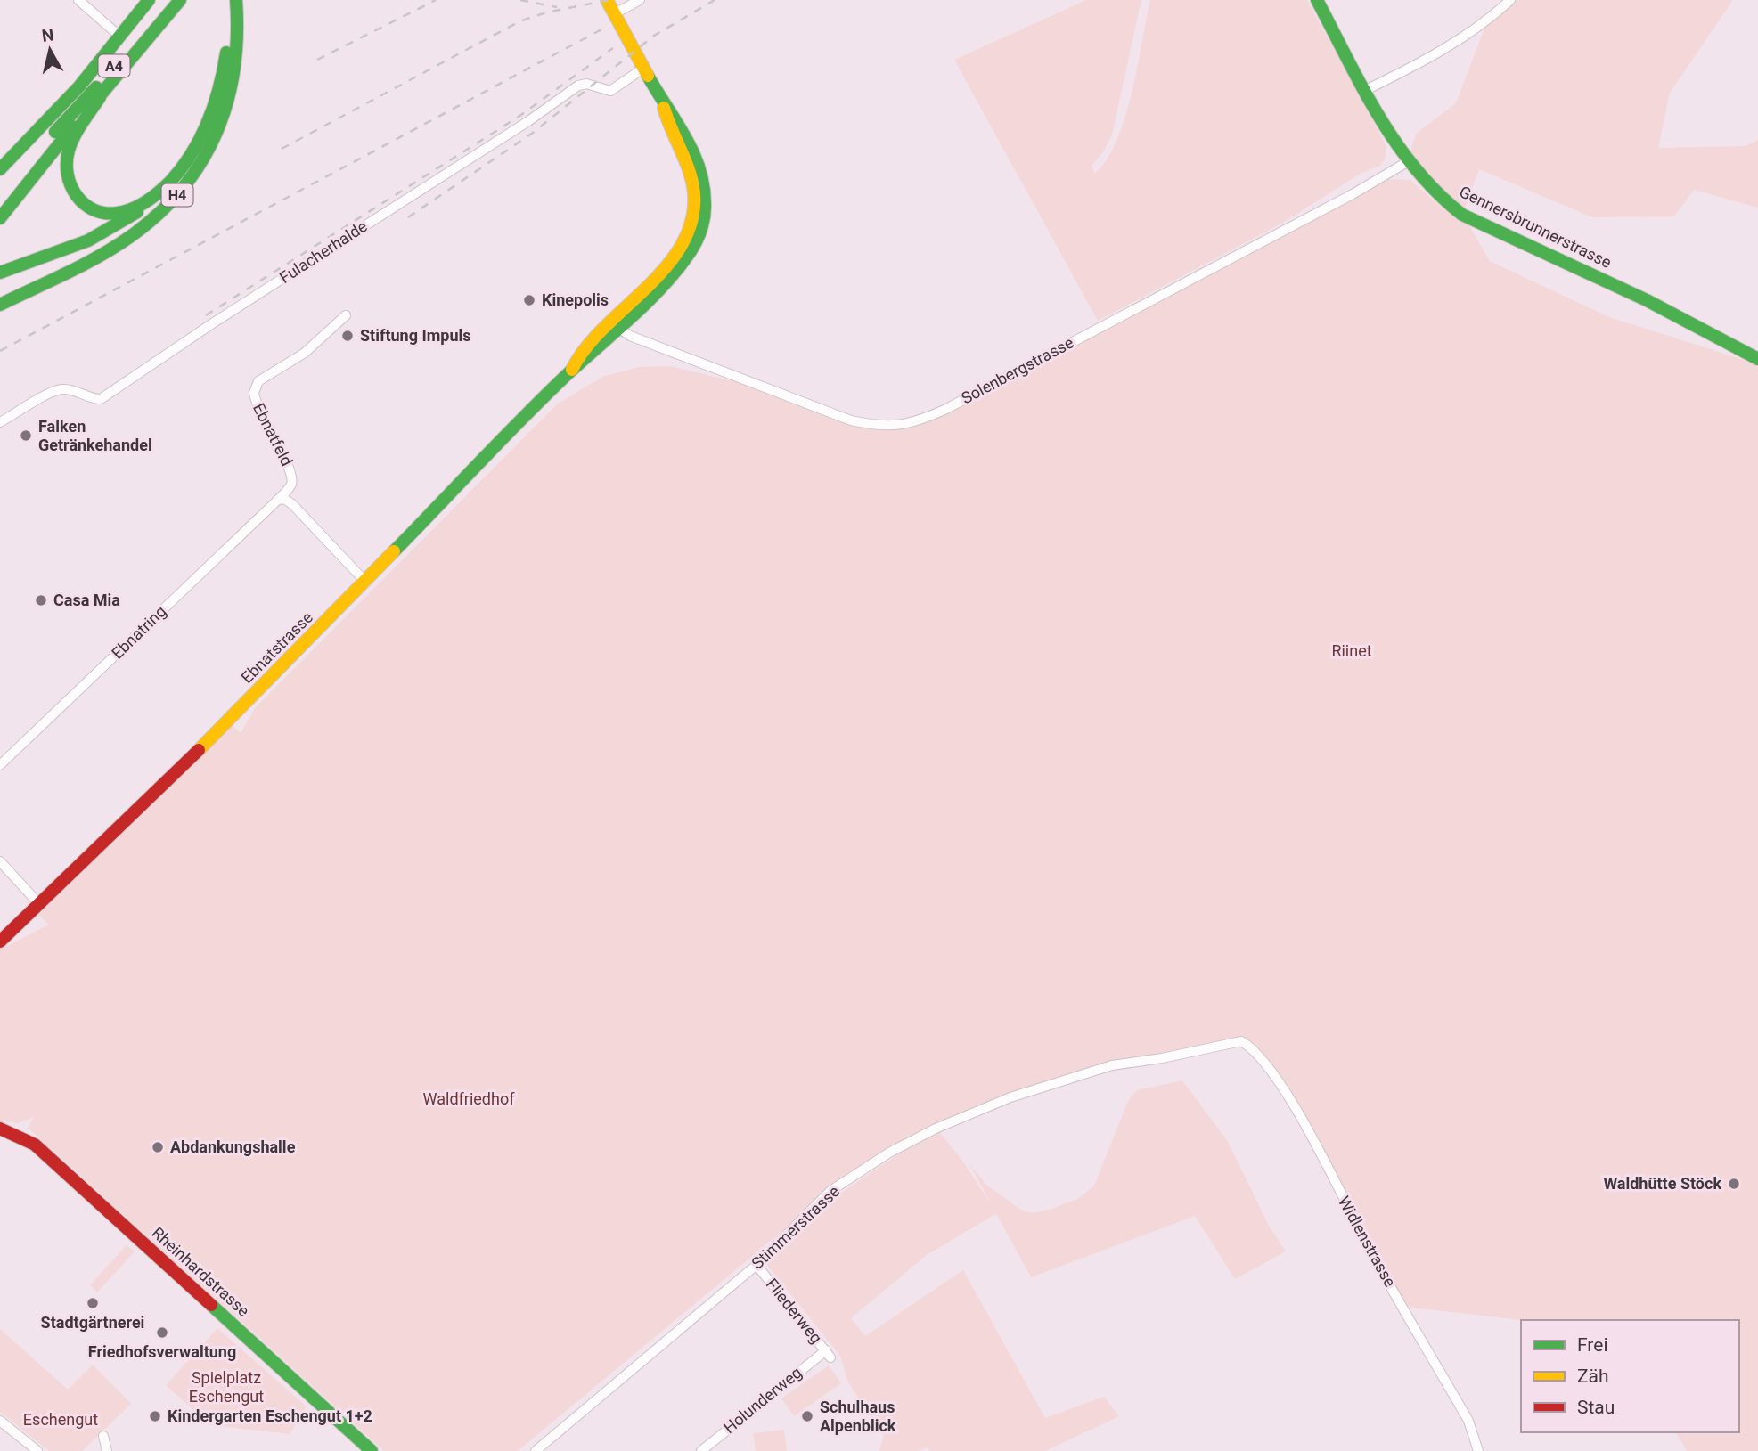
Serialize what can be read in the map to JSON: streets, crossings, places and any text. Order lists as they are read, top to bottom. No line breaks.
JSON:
{"streets":{"main road":["A4","H4","Gennersbrunnerstrasse","Ebnatstrasse","Rheinhardstrasse"],"street":["Fulacherhalde","Solenbergstrasse","Ebnatfeld","Ebnatring","Stimmerstrasse","Widlenstrasse","Fliederweg","Holunderweg"]},"crossings":[["A4","H4"],["Gennersbrunnerstrasse","Solenbergstrasse"],["Fulacherhalde","Ebnatstrasse"],["Solenbergstrasse","Ebnatstrasse"],["Ebnatfeld","Ebnatring"],["Stimmerstrasse","Widlenstrasse"],["Stimmerstrasse","Fliederweg"],["Fliederweg","Holunderweg"]],"parks":["Riinet","Waldfriedhof","Spielplatz Eschengut","Eschengut"],"places":["Kinepolis","Stiftung Impuls","Falken Getränkehandel","Casa Mia","Abdankungshalle","Waldhütte Stöck","Stadtgärtnerei","Friedhofsverwaltung","Kindergarten Eschengut 1+2","Schulhaus Alpenblick"],"legend":["Frei","Zäh","Stau"],"north":"top"}
